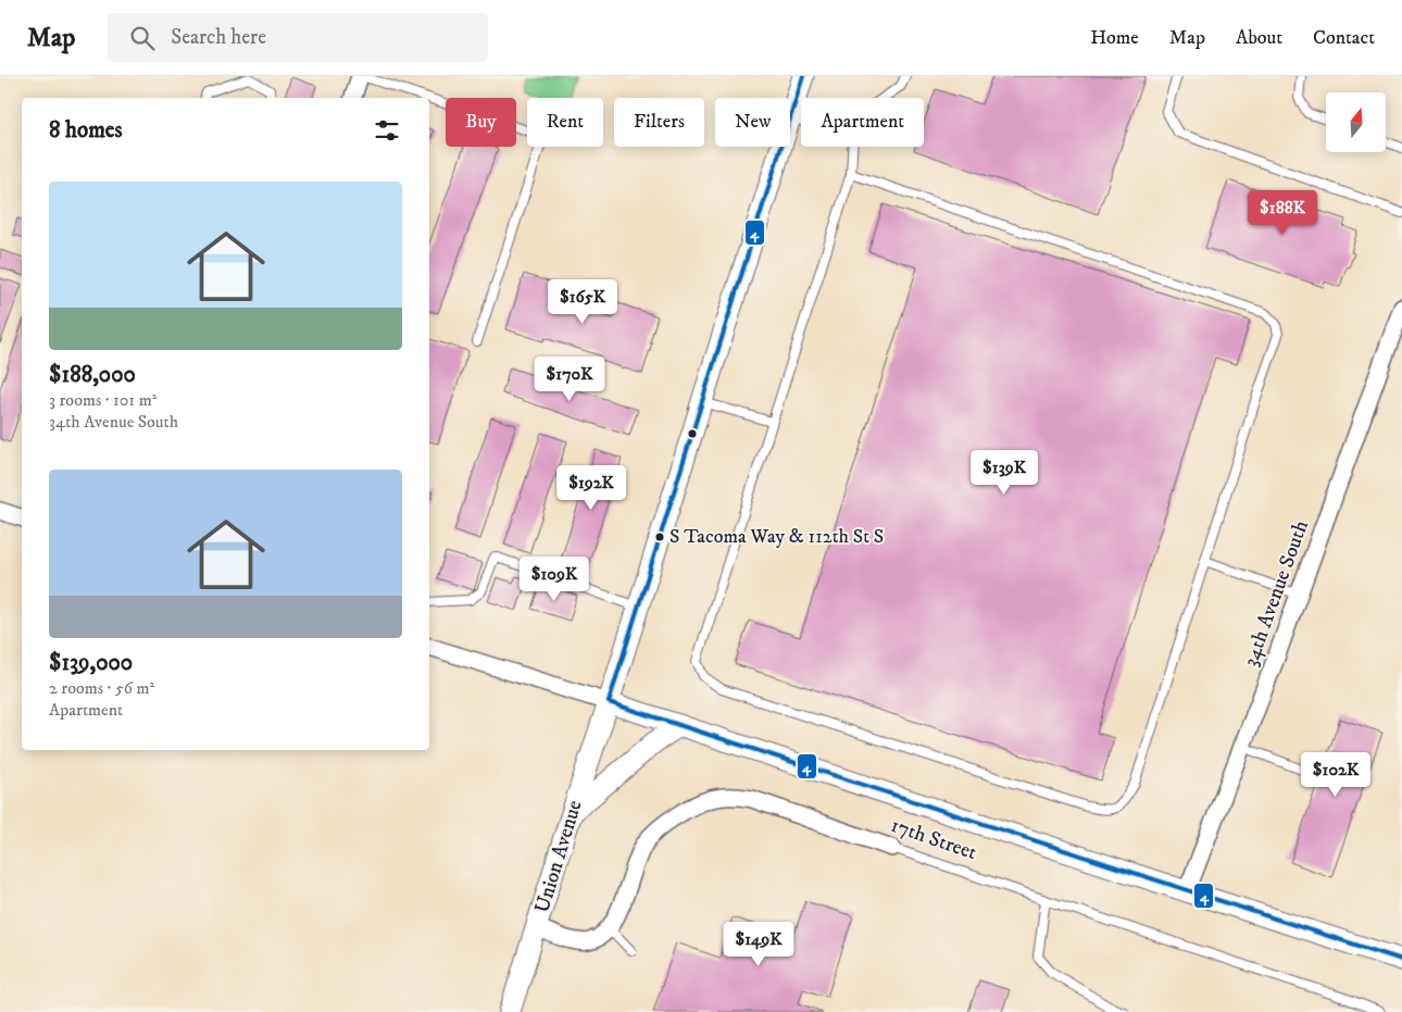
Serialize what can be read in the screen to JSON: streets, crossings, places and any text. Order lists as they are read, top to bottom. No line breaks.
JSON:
{"streets":{"street":["34th Avenue South","17th Street","Union Avenue"]},"crossings":[["17th Street","Union Avenue"]],"places":["S Tacoma Way & 112th St S"],"lines":["transit line 4"],"north":"top","page":{"header":"Map","search":"Search here","nav":["Home","Map","About","Contact"],"chip":["Buy","Rent","Filters","New","Apartment"],"heading":"8 homes","list":[{"name":"$188,000","note":"3 rooms · 101 m² · 34th Avenue South"},{"name":"$139,000","note":"2 rooms · 56 m² · Apartment"}],"price":["$188K","$165K","$170K","$139K","$192K","$109K","$102K","$149K"]}}
